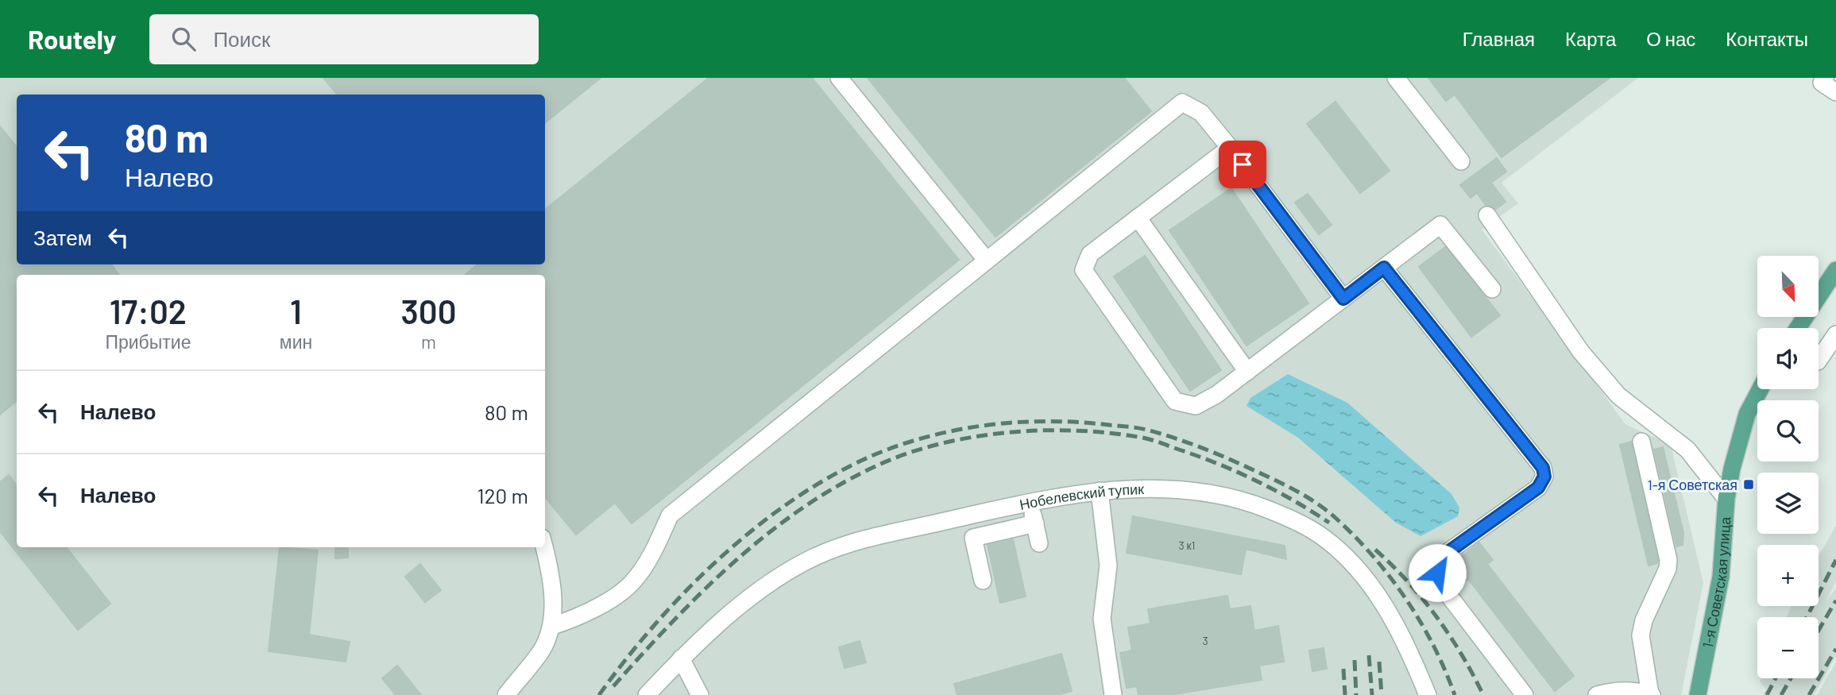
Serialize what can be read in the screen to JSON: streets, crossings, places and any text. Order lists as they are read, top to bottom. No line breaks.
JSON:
{"streets":{"main road":["1-я Советская улица"],"street":["Нобелевский тупик"]},"places":{"transit":["1-я Советская"]},"house_numbers":["3 к1","3"],"north":"bottom right","page":{"header":"Routely","search":"Поиск","nav":["Главная","Карта","О нас","Контакты"],"turn":["80 m","Налево"],"then":"Затем","map_buttons":["+","−"],"eta":["17:02","Прибытие","1","мин","300","m"],"list":[{"name":"Налево","value":"80 m"},{"name":"Налево","value":"120 m"}]}}
